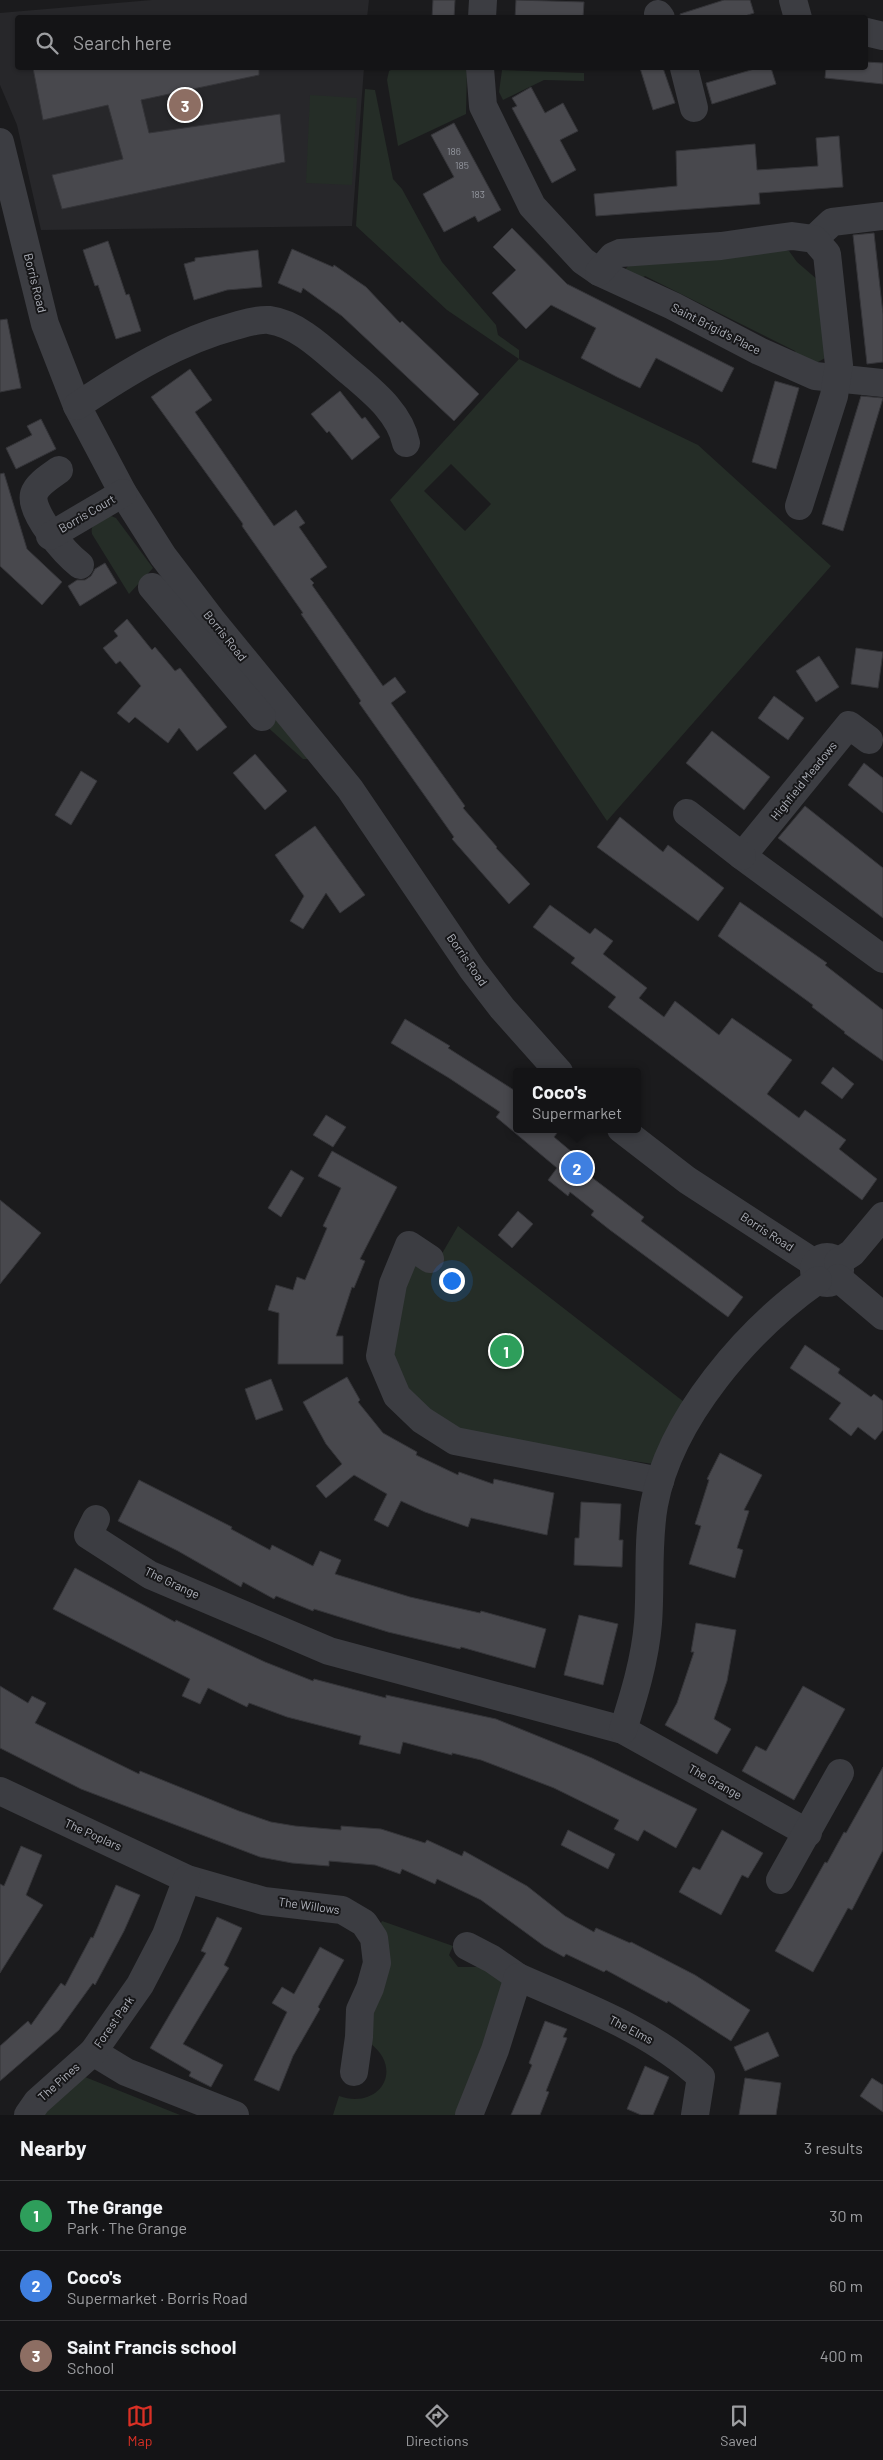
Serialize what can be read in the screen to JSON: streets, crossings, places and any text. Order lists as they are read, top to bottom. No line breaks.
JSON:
{"streets":{"street":["Borris Road","Saint Brigid's Place","Borris Court","Highfield Meadows","The Grange","The Poplars","The Willows","Forest Park","The Elms","The Pines"]},"crossings":[["Borris Road","Borris Court"],["The Poplars","The Willows"],["The Poplars","Forest Park"],["The Willows","Forest Park"],["Forest Park","The Pines"]],"house_numbers":["186","185","183"],"page":{"search":"Search here","pins":["3","2","1"],"popup":["Coco's","Supermarket"],"heading":["Nearby","3 results"],"list":[{"mark":"1","name":"The Grange","note":"Park · The Grange","value":"30 m"},{"mark":"2","name":"Coco's","note":"Supermarket · Borris Road","value":"60 m"},{"mark":"3","name":"Saint Francis school","note":"School","value":"400 m"}],"nav":["Map","Directions","Saved"]}}
